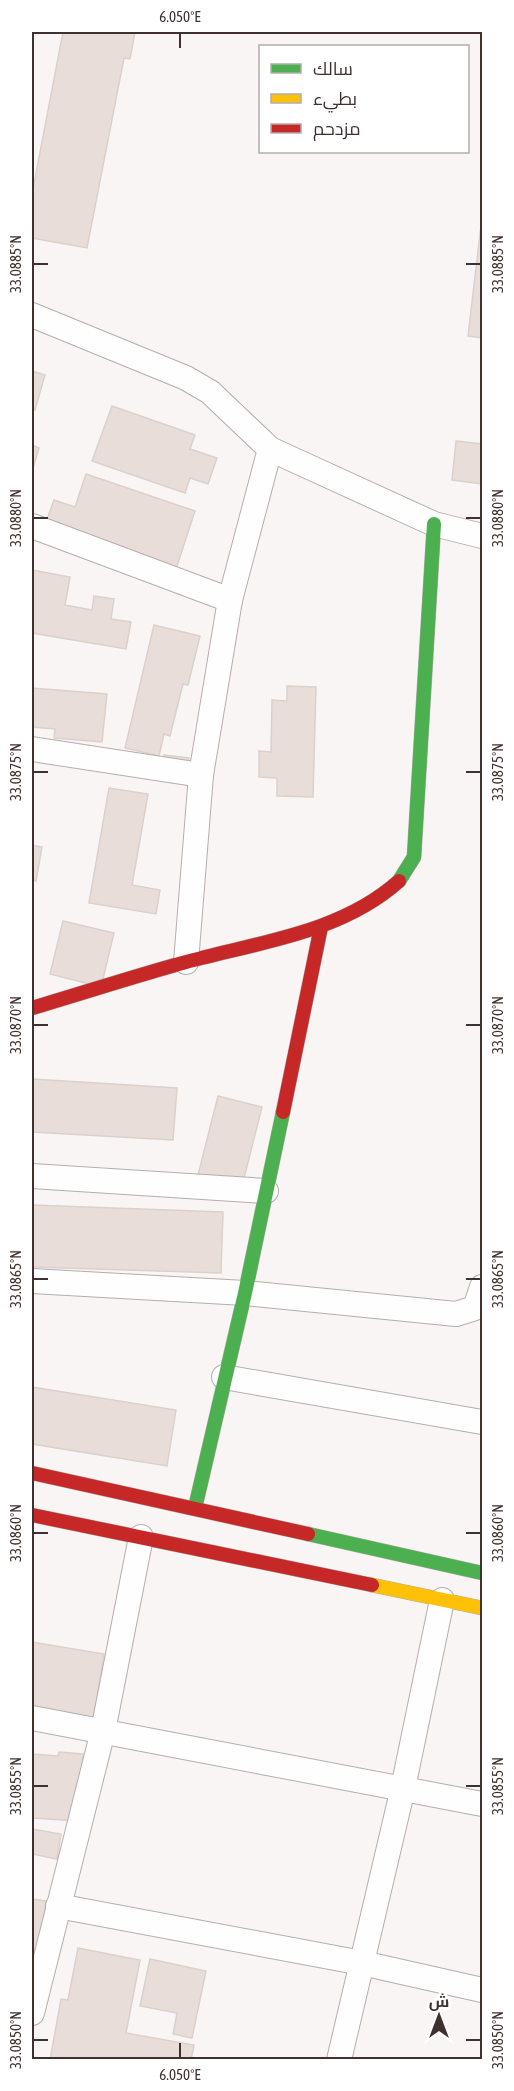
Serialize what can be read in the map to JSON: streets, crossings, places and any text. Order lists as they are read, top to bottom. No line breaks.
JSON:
{"legend":["سالك","بطيء","مزدحم"],"north":"top","coordinates":["6.050°E","33.0885°N","33.0880°N","33.0875°N","33.0870°N","33.0865°N","33.0860°N","33.0855°N","33.0850°N"]}
